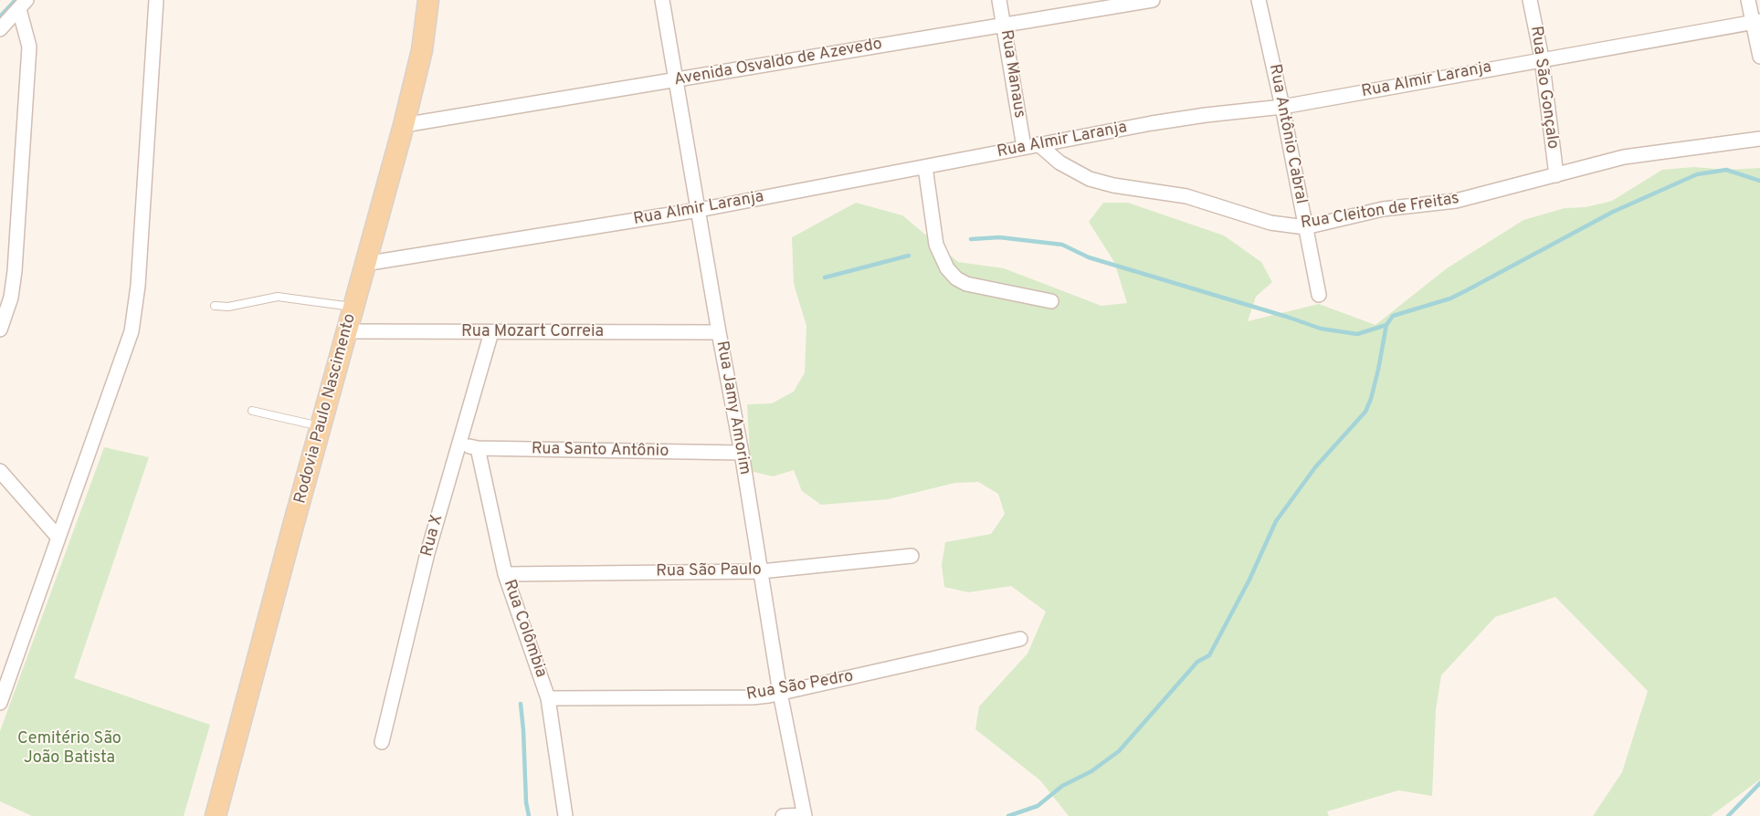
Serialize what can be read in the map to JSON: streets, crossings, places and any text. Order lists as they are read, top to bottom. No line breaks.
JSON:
{"streets":{"main road":["Rodovia Paulo Nascimento"],"street":["Avenida Osvaldo de Azevedo","Rua Manaus","Rua Almir Laranja","Rua São Gonçalo","Rua Antônio Cabral","Rua Cleiton de Freitas","Rua Mozart Correia","Rua Jamy Amorim","Rua Santo Antônio","Rua X","Rua São Paulo","Rua Colômbia","Rua São Pedro"]},"crossings":[["Avenida Osvaldo de Azevedo","Rua Manaus"],["Avenida Osvaldo de Azevedo","Rua Jamy Amorim"],["Avenida Osvaldo de Azevedo","Rodovia Paulo Nascimento"],["Rua Manaus","Rua Almir Laranja"],["Rua Almir Laranja","Rua São Gonçalo"],["Rua Almir Laranja","Rua Antônio Cabral"],["Rua Almir Laranja","Rua Cleiton de Freitas"],["Rua Almir Laranja","Rua Jamy Amorim"],["Rua Almir Laranja","Rodovia Paulo Nascimento"],["Rua São Gonçalo","Rua Cleiton de Freitas"],["Rua Antônio Cabral","Rua Cleiton de Freitas"],["Rua Mozart Correia","Rua Jamy Amorim"],["Rua Mozart Correia","Rodovia Paulo Nascimento"],["Rua Mozart Correia","Rua X"],["Rua Jamy Amorim","Rua Santo Antônio"],["Rua Jamy Amorim","Rua São Paulo"],["Rua Jamy Amorim","Rua São Pedro"],["Rua Santo Antônio","Rua X"],["Rua Santo Antônio","Rua Colômbia"],["Rua São Paulo","Rua Colômbia"],["Rua Colômbia","Rua São Pedro"]],"parks":["Cemitério São João Batista"]}
